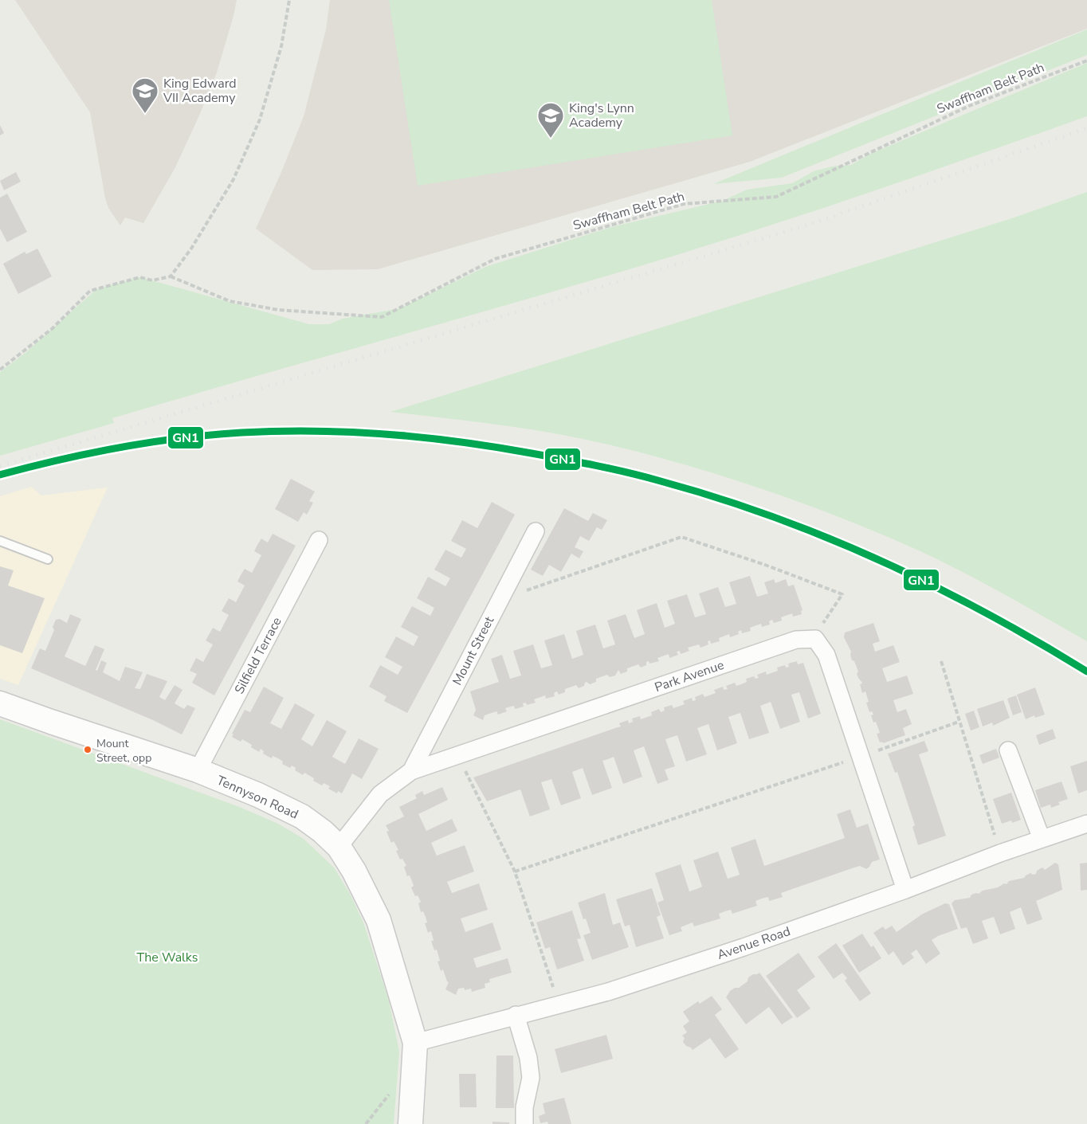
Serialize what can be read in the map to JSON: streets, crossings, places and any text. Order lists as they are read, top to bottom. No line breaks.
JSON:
{"streets":{"main road":["Tennyson Road"],"street":["Mount Street","Silfield Terrace","Park Avenue","Avenue Road"],"path":["Swaffham Belt Path"]},"crossings":[["Mount Street","Park Avenue"],["Silfield Terrace","Tennyson Road"],["Park Avenue","Tennyson Road"],["Tennyson Road","Avenue Road"]],"parks":["The Walks"],"places":{"school or university":["King Edward VII Academy","King's Lynn Academy"],"other":["Mount Street, opp"]},"lines":["transit line GN1"]}
